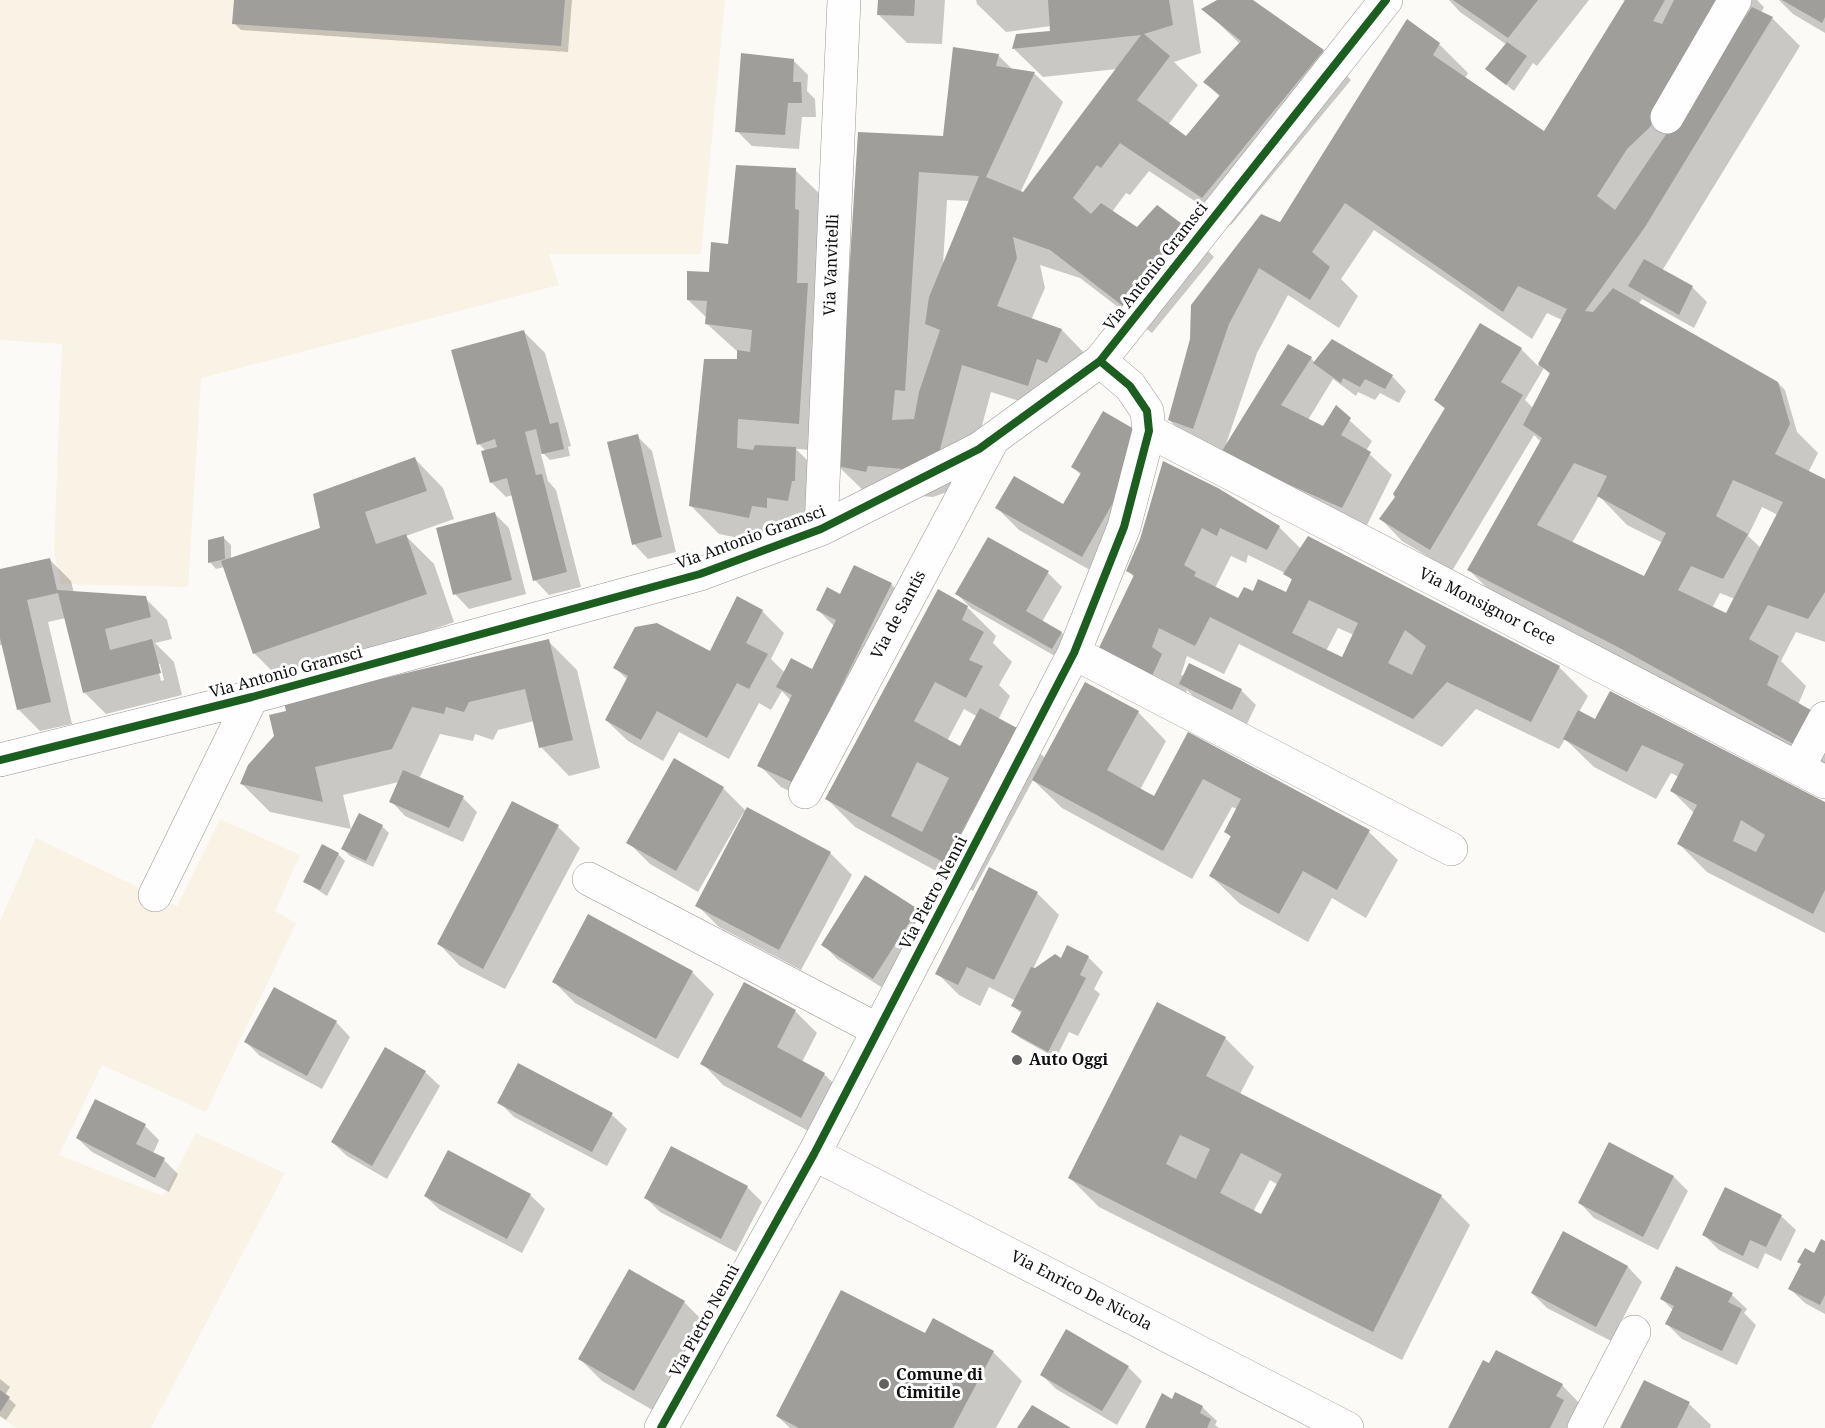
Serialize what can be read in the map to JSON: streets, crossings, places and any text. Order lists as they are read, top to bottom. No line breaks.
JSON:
{"streets":{"street":["Via Vanvitelli","Via Antonio Gramsci","Via Monsignor Cece","Via de Santis","Via Pietro Nenni","Via Enrico De Nicola"]},"crossings":[["Via Vanvitelli","Via Antonio Gramsci"],["Via Antonio Gramsci","Via de Santis"],["Via Antonio Gramsci","Via Pietro Nenni"],["Via Monsignor Cece","Via Pietro Nenni"],["Via Pietro Nenni","Via Enrico De Nicola"]],"places":["Auto Oggi","Comune di Cimitile"]}
